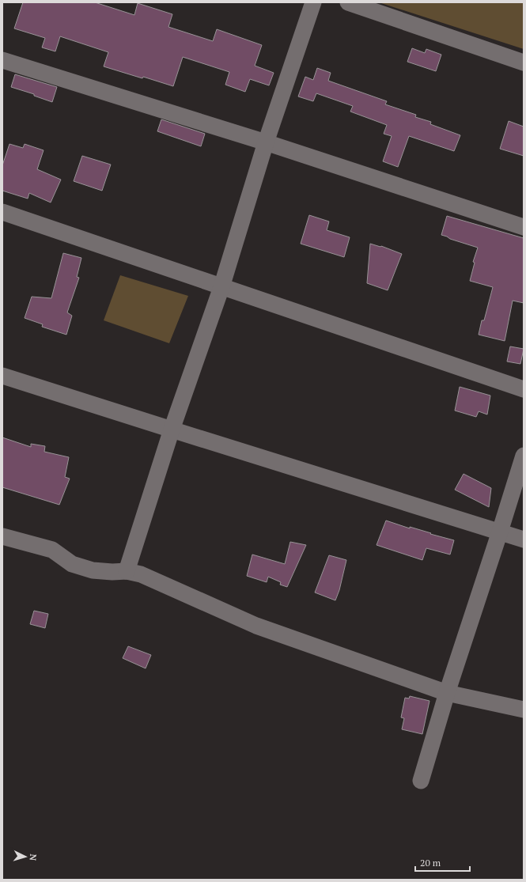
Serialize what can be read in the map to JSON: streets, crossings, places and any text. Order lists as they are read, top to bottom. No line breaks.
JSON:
{"scale_bar":"20 m","north":"right"}
